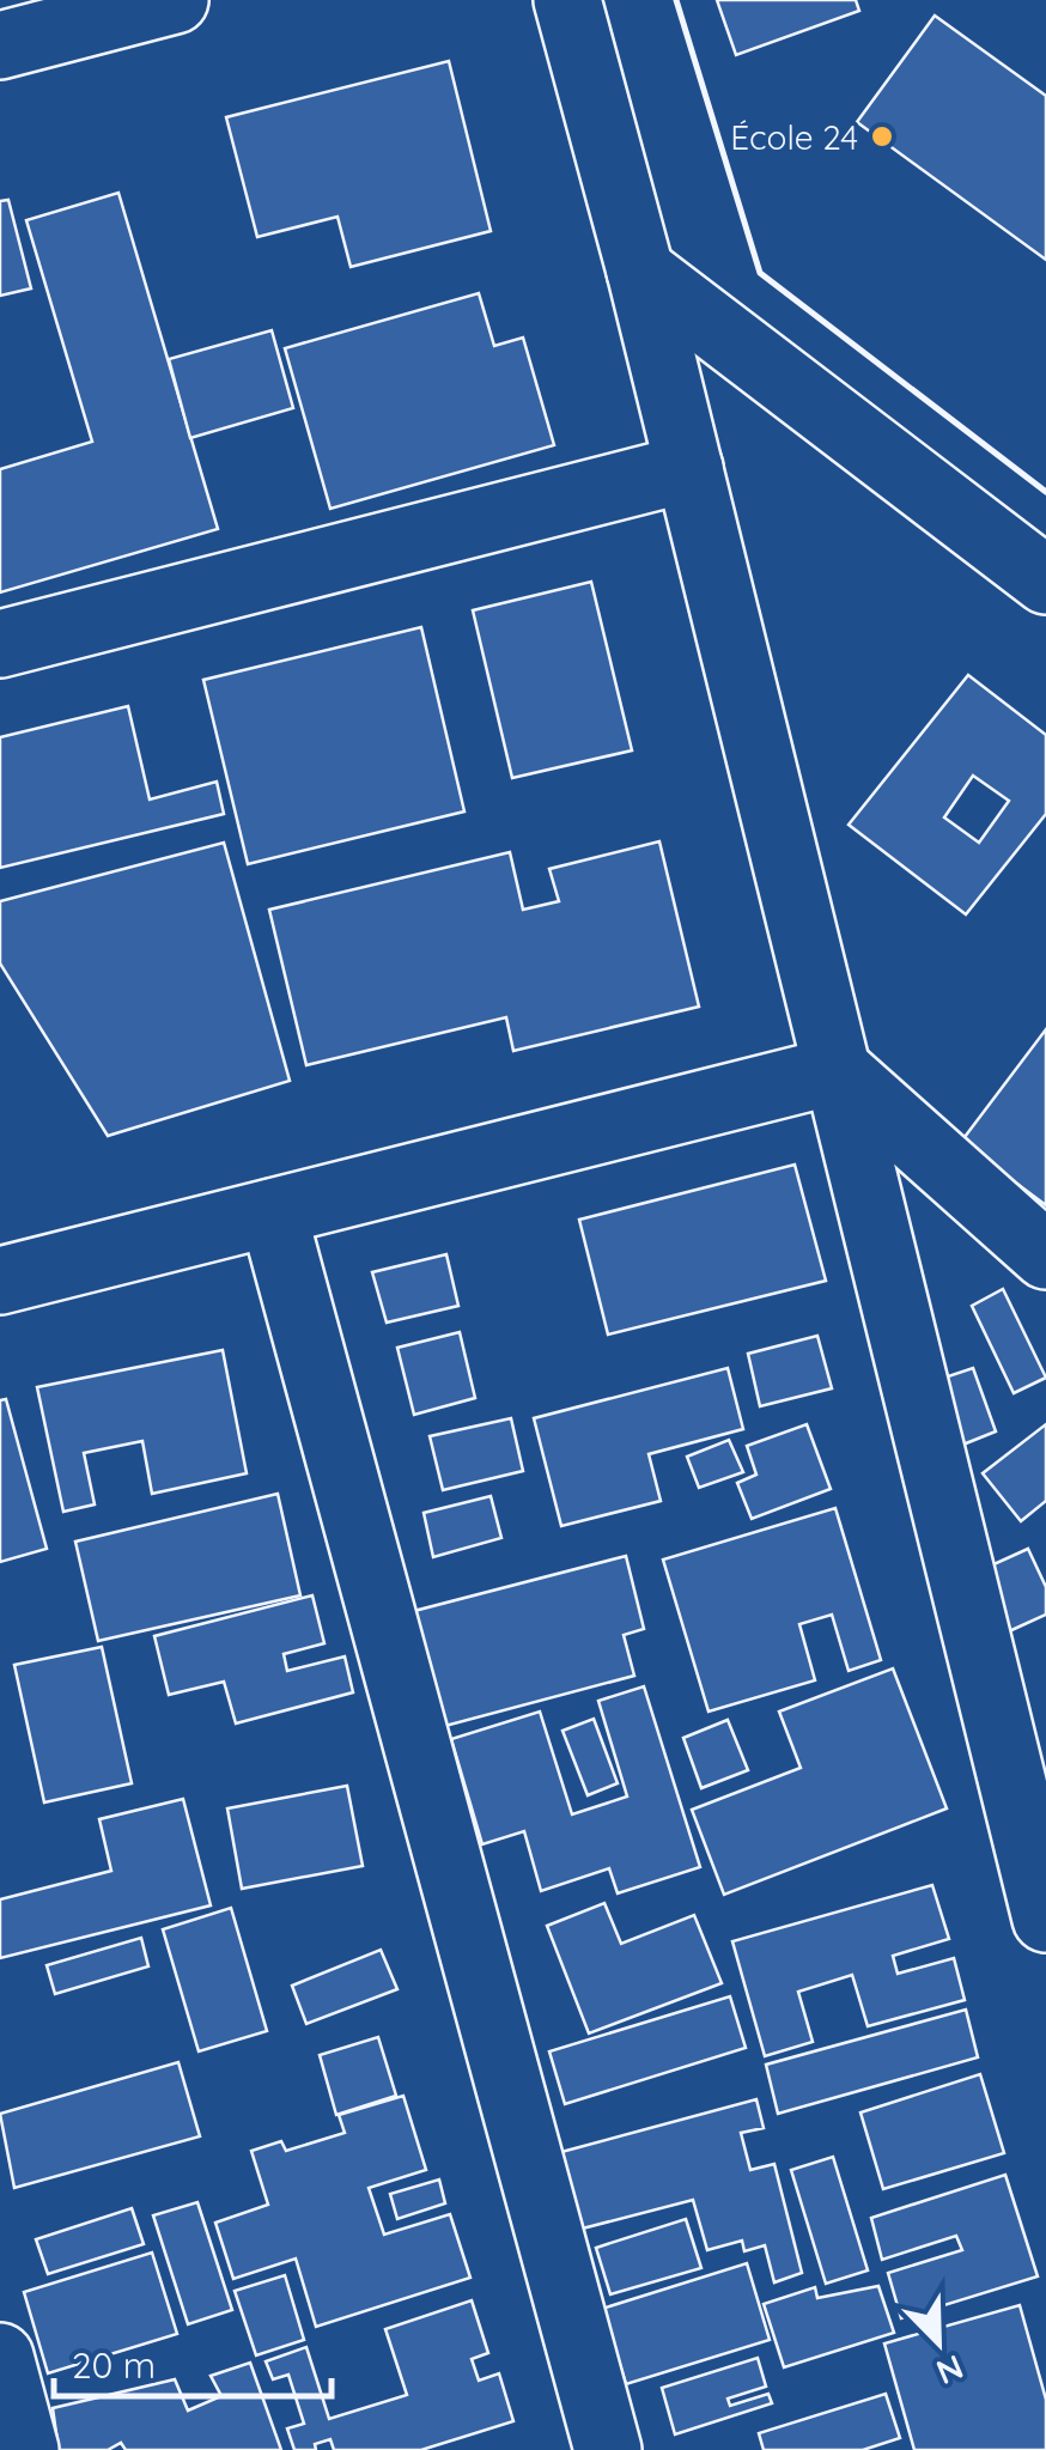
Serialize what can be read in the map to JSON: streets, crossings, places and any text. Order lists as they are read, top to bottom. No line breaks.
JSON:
{"places":["École 24"],"scale_bar":"20 m","north":"bottom right"}
